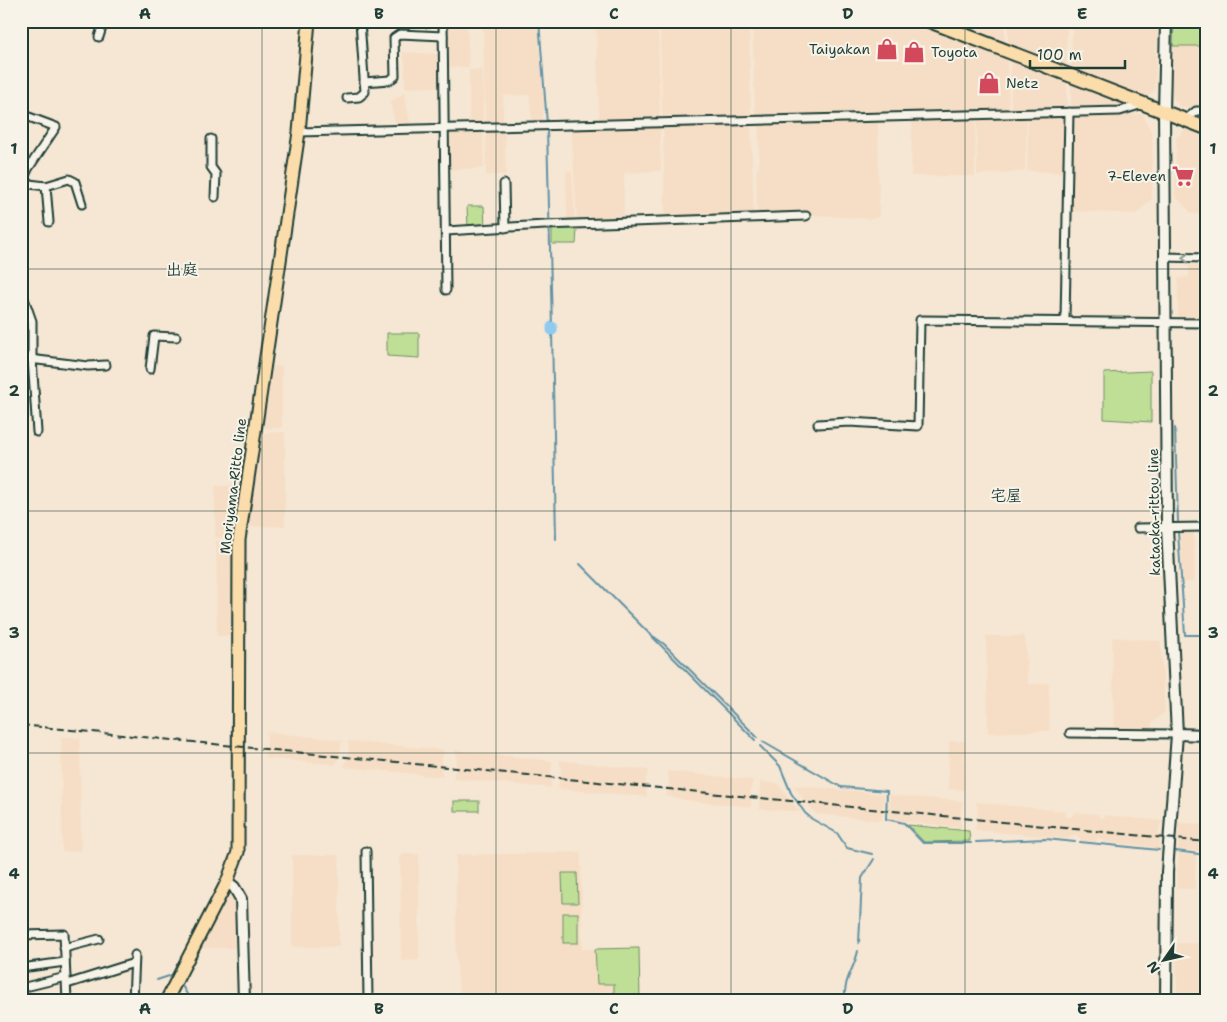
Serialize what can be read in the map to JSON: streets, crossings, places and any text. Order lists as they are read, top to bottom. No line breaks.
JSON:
{"streets":{"main road":["Moriyama-Ritto line","kataoka-rittou line"]},"districts":["出庭","宅屋"],"places":{"shop":["Taiyakan","Toyota","Netz"],"supermarket":["7-Eleven"]},"scale_bar":"100 m","north":"bottom left","grid":{"columns":["A","B","C","D","E"],"rows":["1","2","3","4"]}}
